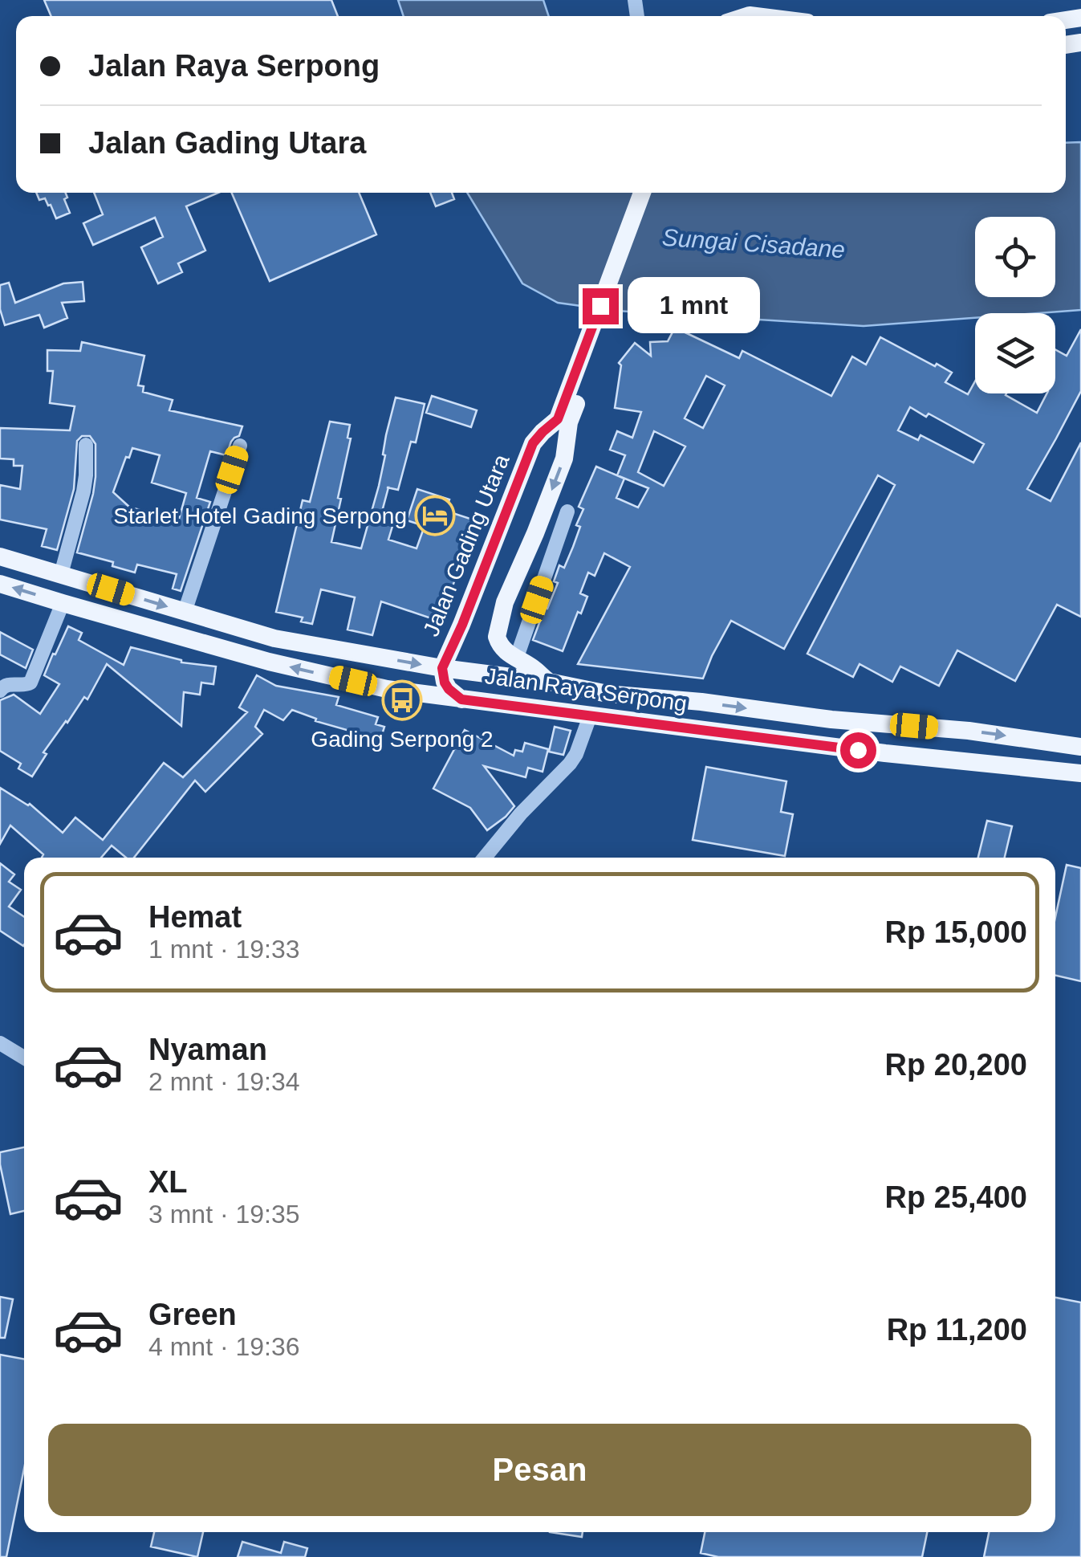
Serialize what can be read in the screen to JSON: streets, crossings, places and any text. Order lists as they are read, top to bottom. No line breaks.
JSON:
{"streets":{"main road":["Jalan Gading Utara","Jalan Raya Serpong"]},"crossings":[["Jalan Gading Utara","Jalan Raya Serpong"]],"water":["Sungai Cisadane"],"places":{"hotel":["Starlet Hotel Gading Serpong"],"bus stop":["Gading Serpong 2"]},"page":{"banner":["Jalan Raya Serpong","Jalan Gading Utara"],"bubble":"1 mnt","list":[{"name":"Hemat","note":"1 mnt · 19:33","value":"Rp 15,000"},{"name":"Nyaman","note":"2 mnt · 19:34","value":"Rp 20,200"},{"name":"XL","note":"3 mnt · 19:35","value":"Rp 25,400"},{"name":"Green","note":"4 mnt · 19:36","value":"Rp 11,200"}],"buttons":"Pesan"}}
